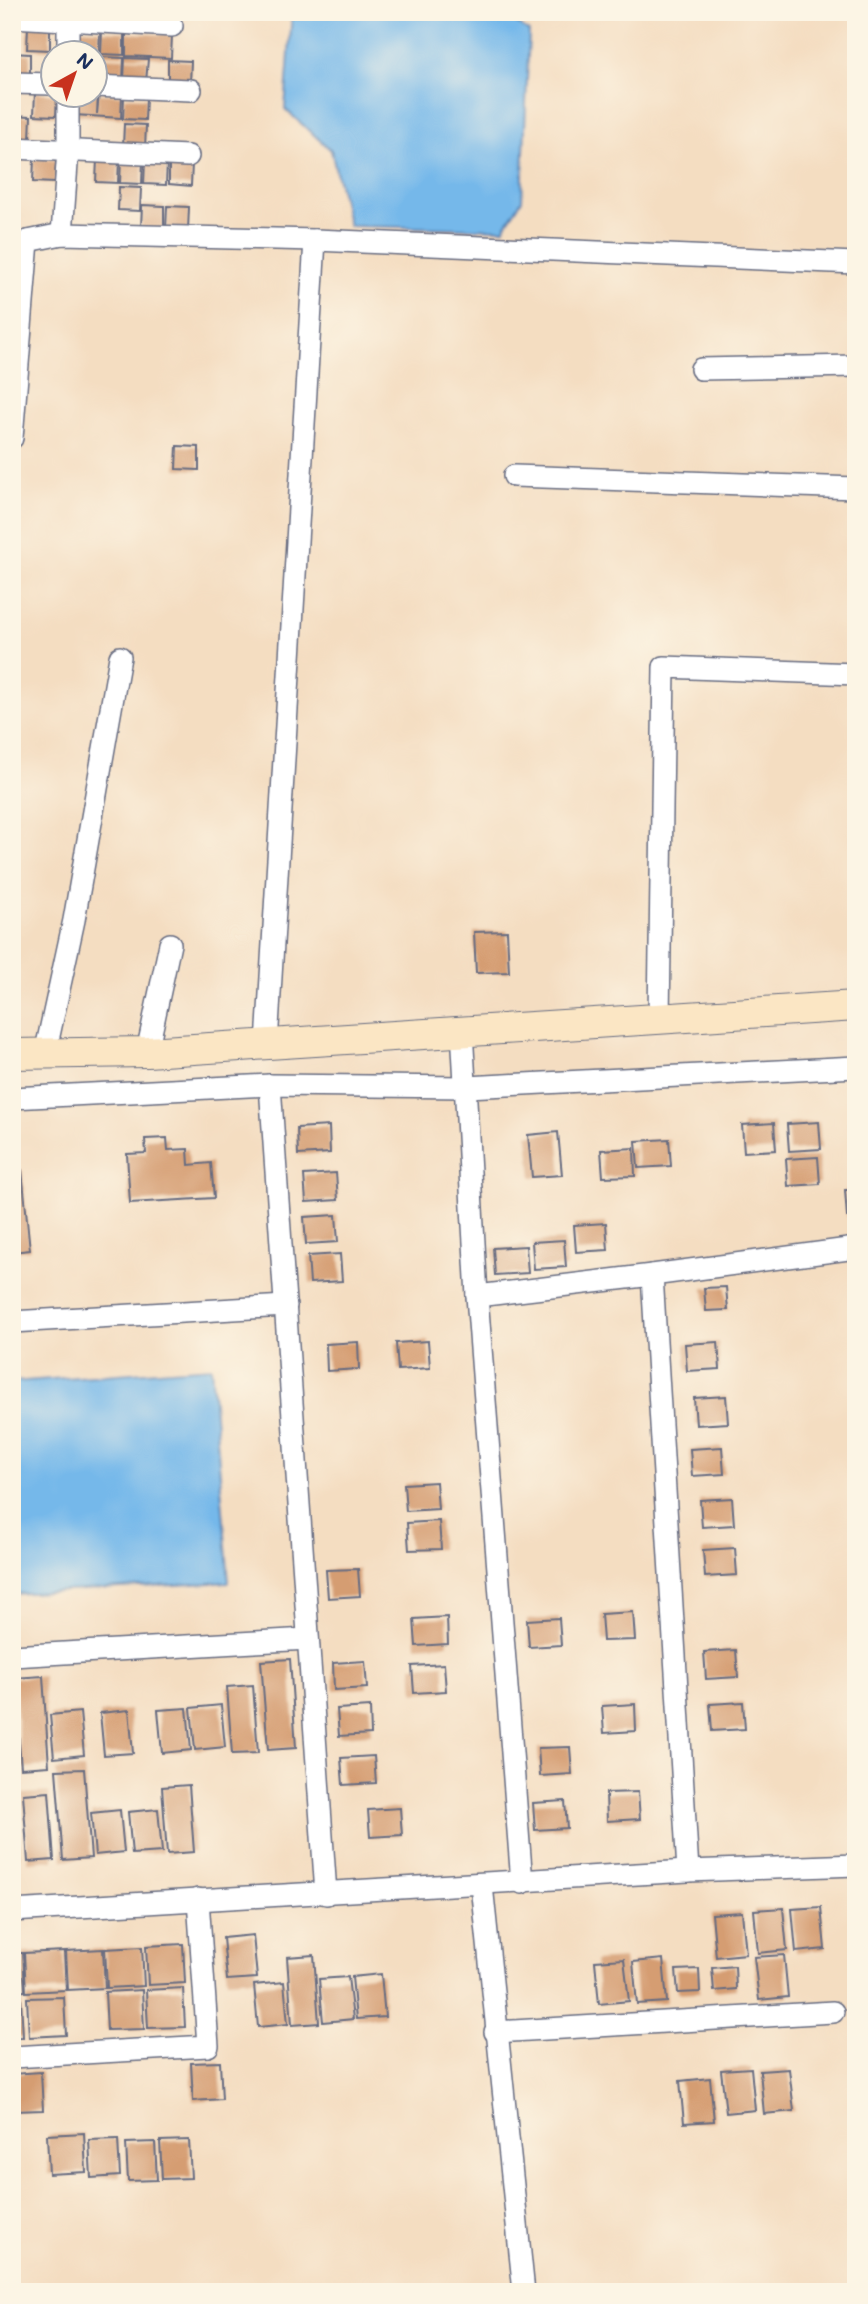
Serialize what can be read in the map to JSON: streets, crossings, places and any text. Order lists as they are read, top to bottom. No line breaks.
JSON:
{"north":"top right"}
